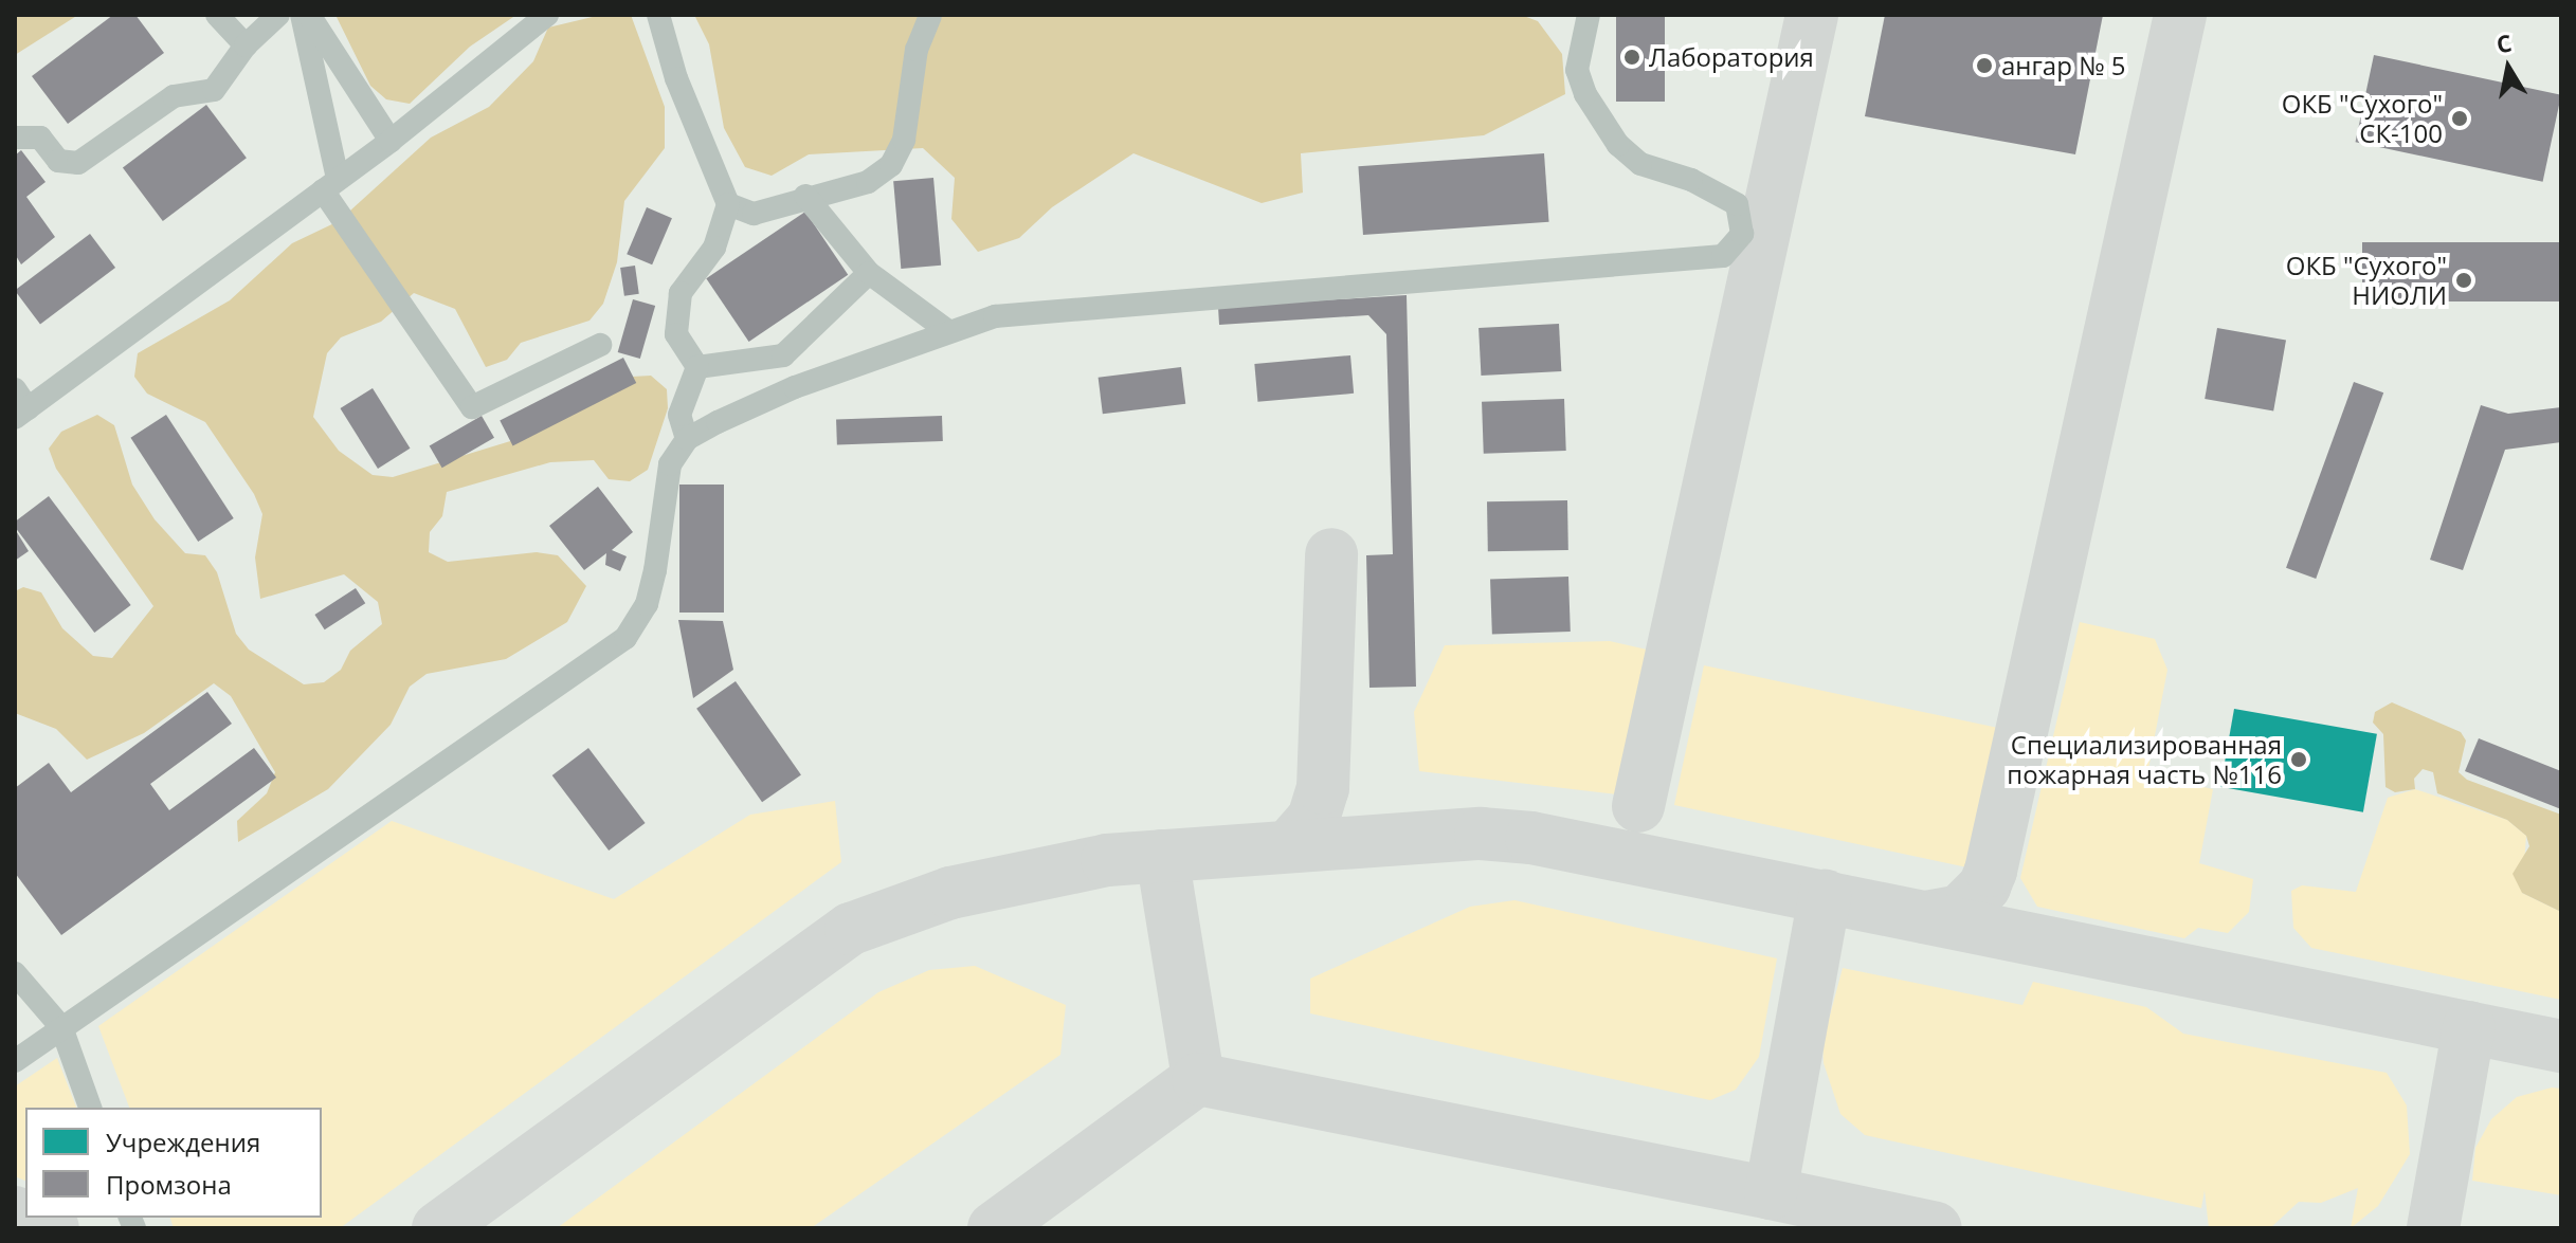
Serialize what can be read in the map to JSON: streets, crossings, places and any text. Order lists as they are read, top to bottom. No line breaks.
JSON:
{"places":["Лаборатория","ангар № 5","ОКБ \"Сухого\" СК-100","ОКБ \"Сухого\" НИОЛИ","Специализированная пожарная часть №116"],"legend":["Учреждения","Промзона"],"north":"top"}
